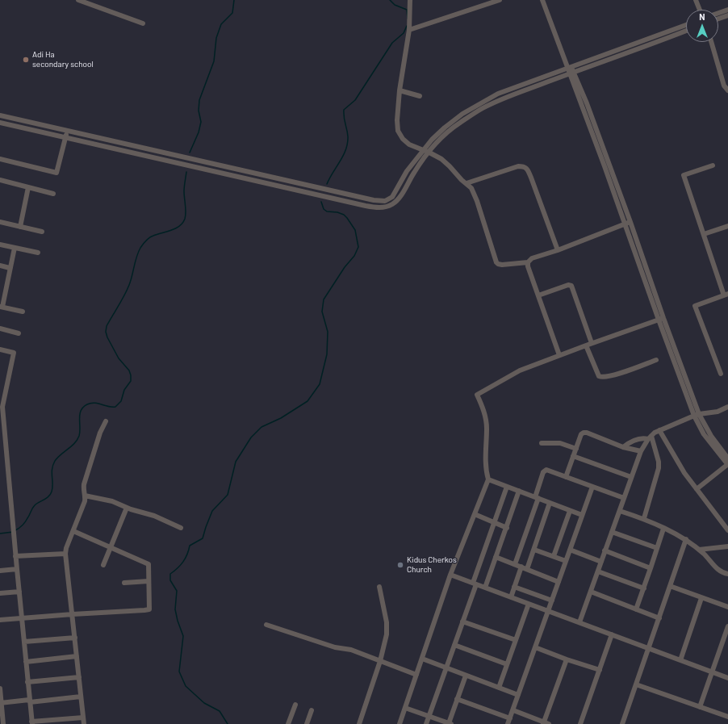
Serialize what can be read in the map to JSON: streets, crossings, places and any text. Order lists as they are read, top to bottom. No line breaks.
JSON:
{"places":["Adi Ha secondary school","Kidus Cherkos Church"],"north":"top"}
